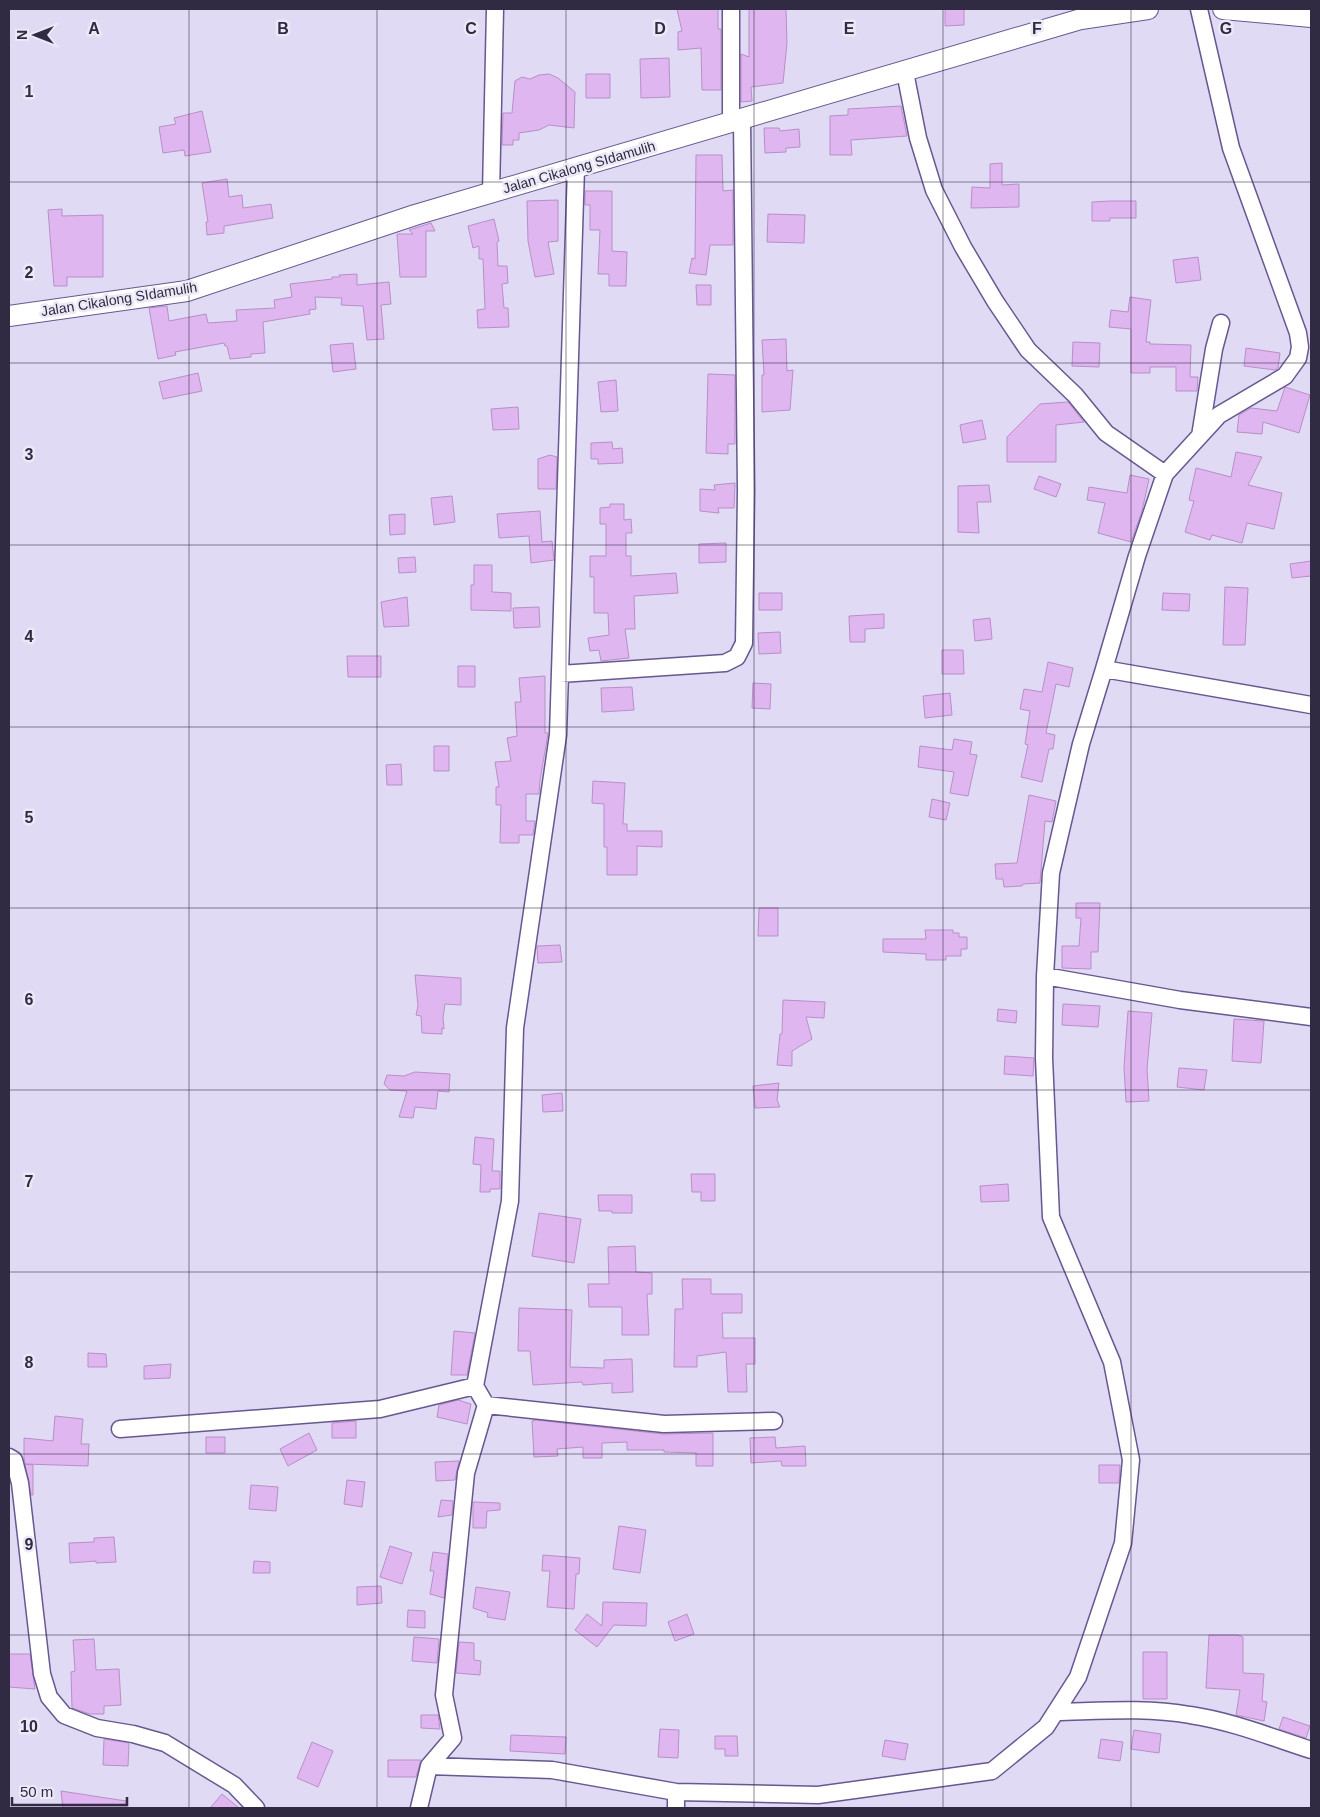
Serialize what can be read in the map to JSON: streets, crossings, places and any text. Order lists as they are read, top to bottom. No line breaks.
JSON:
{"streets":{"street":["Jalan Cikalong SIdamulih"]},"scale_bar":"50 m","north":"left","grid":{"columns":["A","B","C","D","E","F","G"],"rows":["1","2","3","4","5","6","7","8","9","10"]}}
